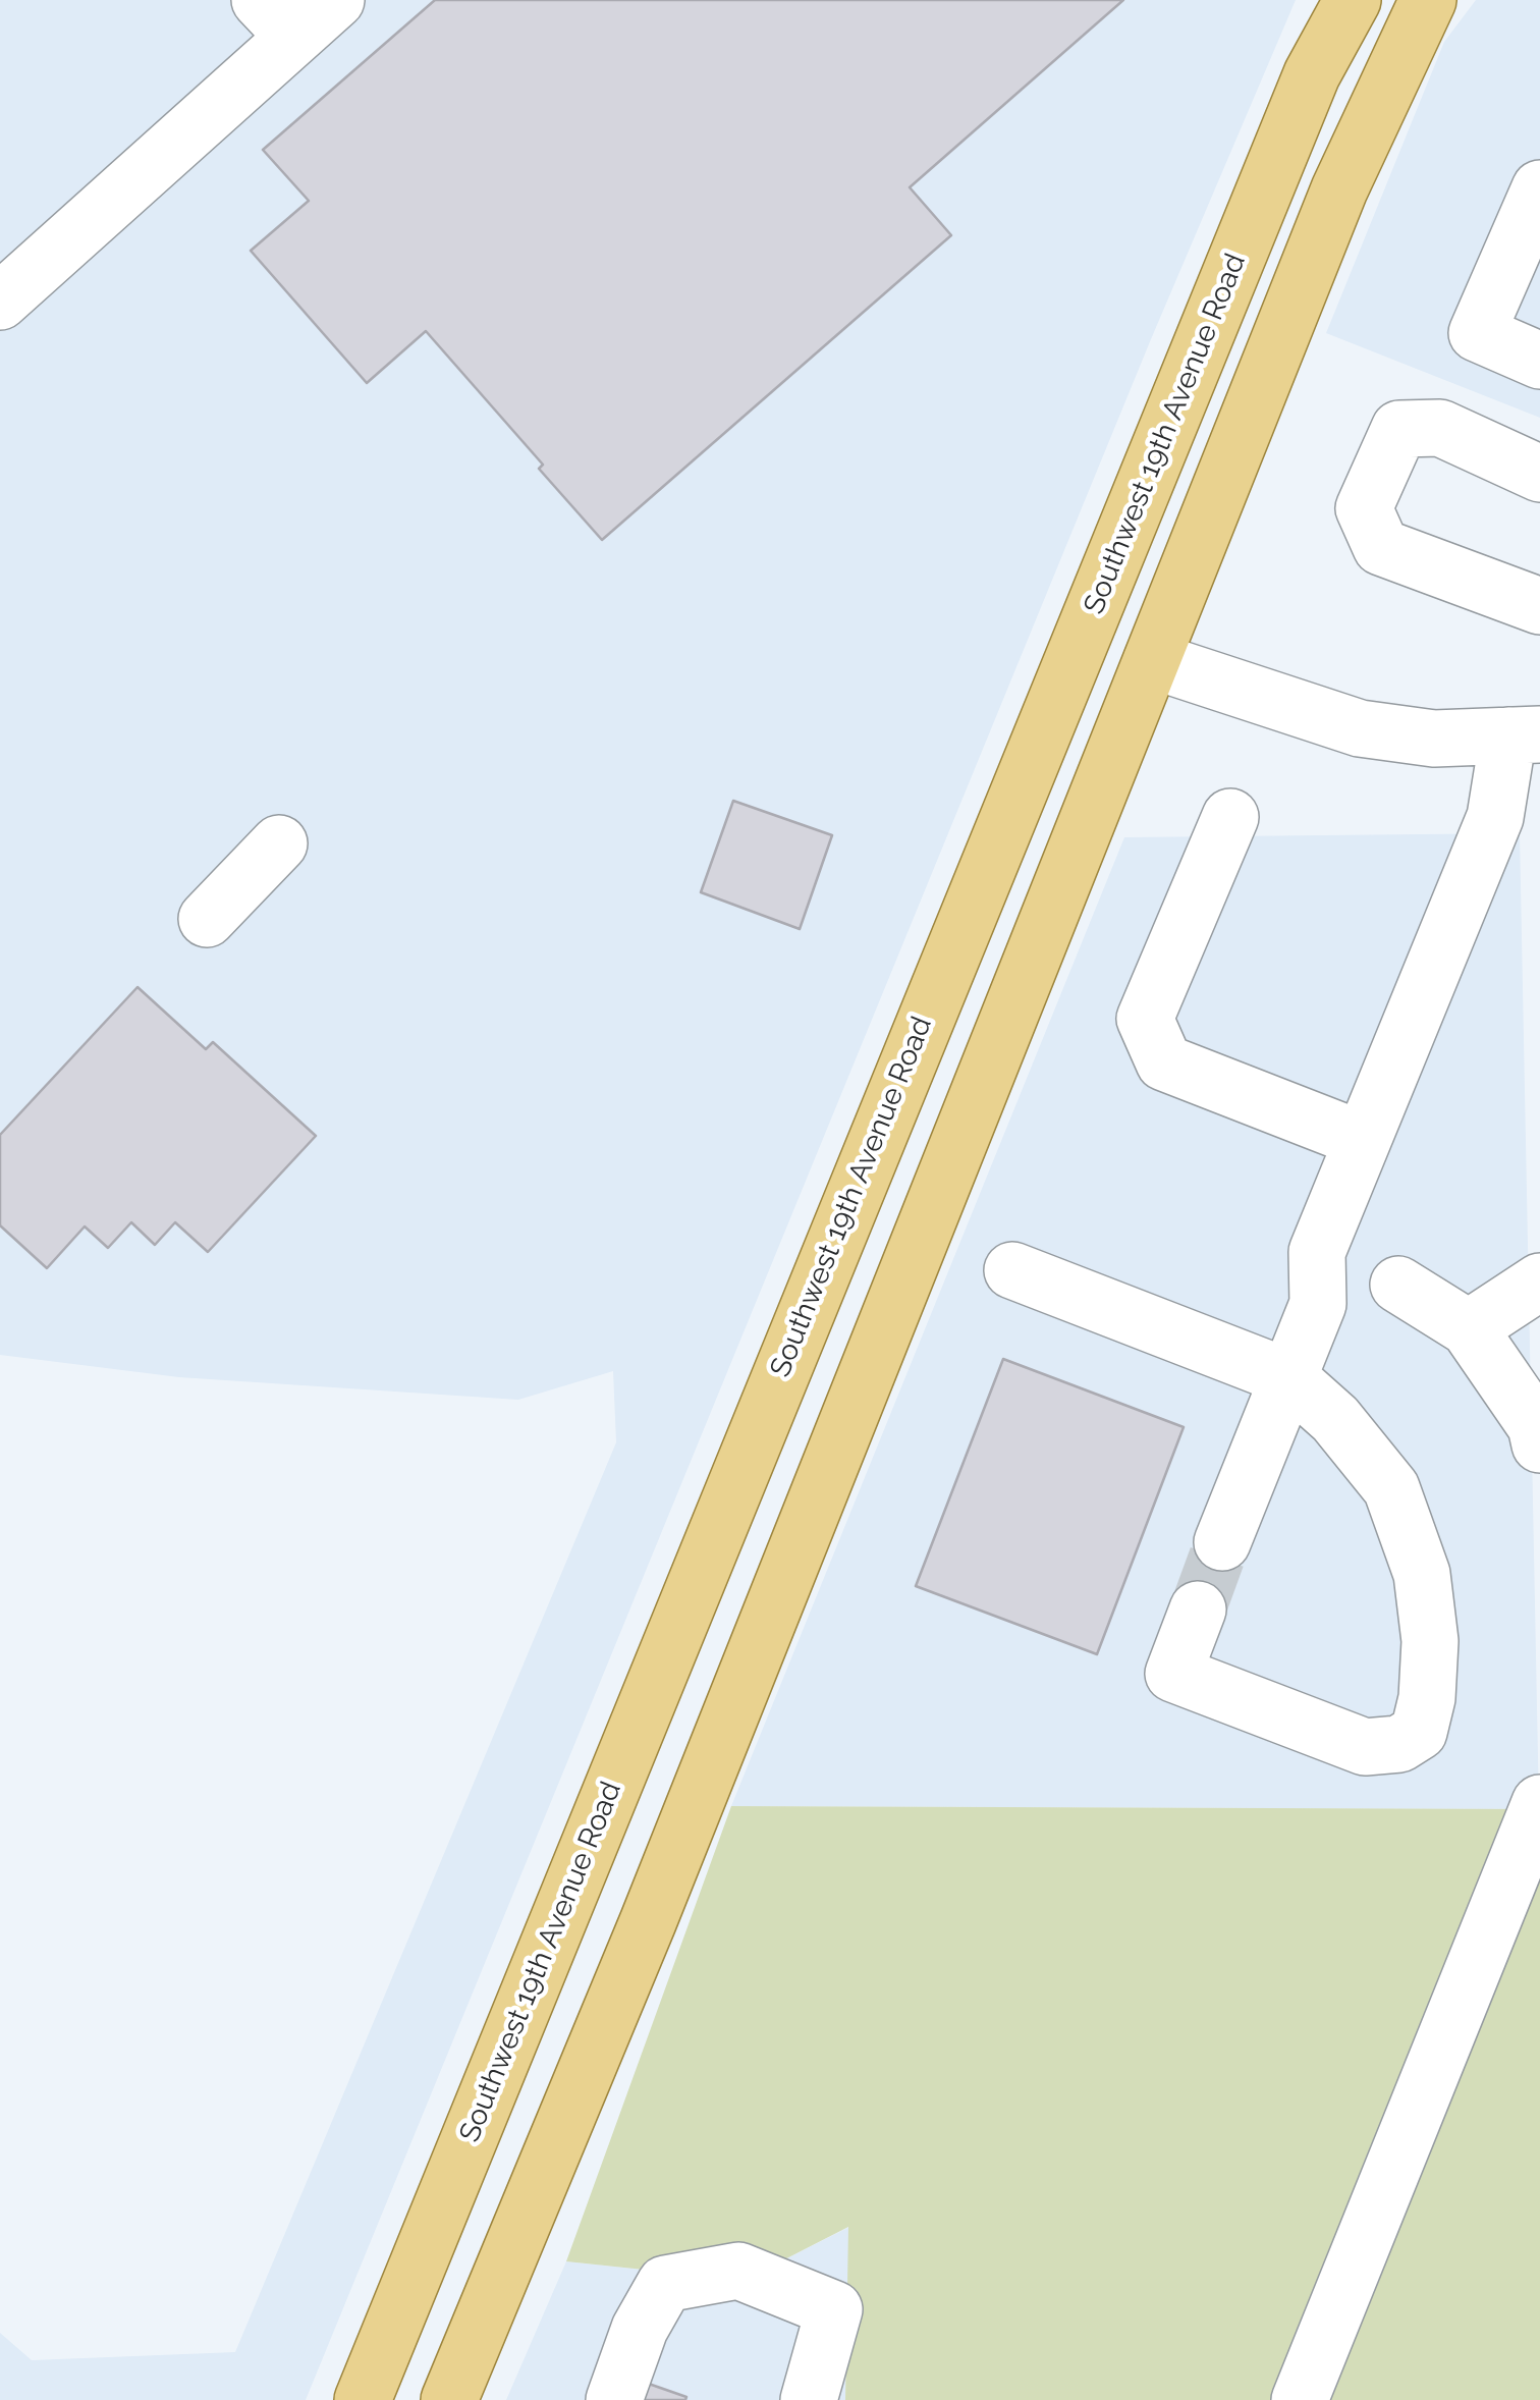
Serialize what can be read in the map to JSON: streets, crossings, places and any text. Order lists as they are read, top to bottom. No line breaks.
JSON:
{"streets":{"main road":["Southwest 19th Avenue Road"]}}
